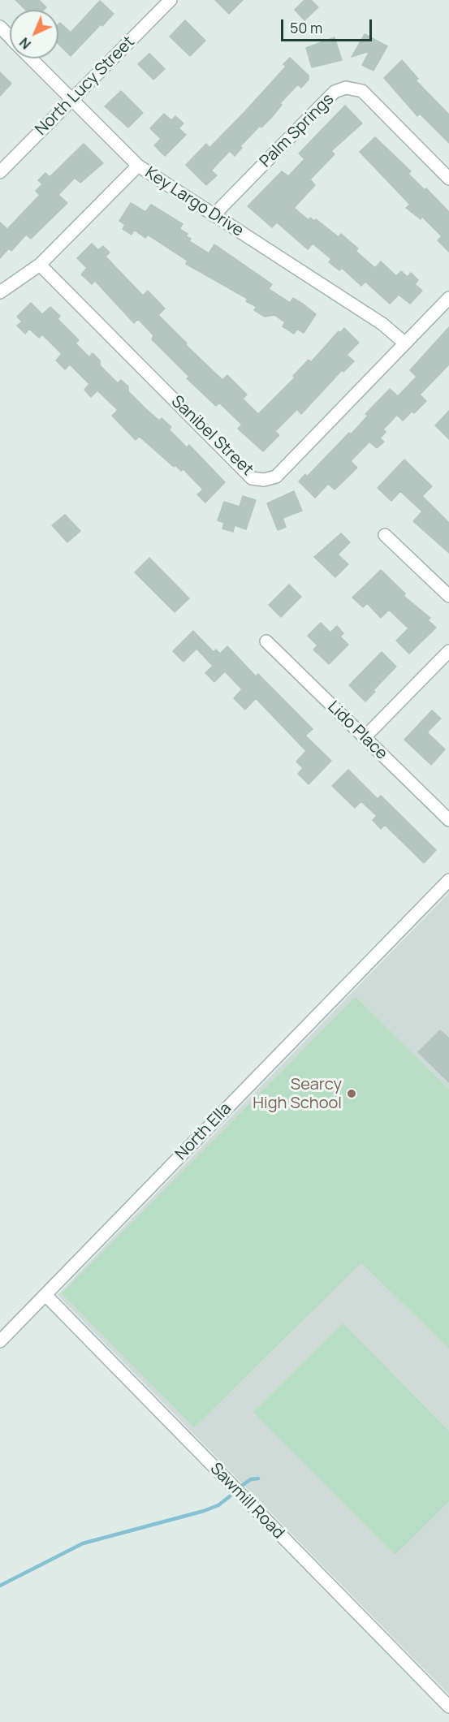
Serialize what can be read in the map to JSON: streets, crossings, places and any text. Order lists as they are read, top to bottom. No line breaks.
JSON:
{"streets":{"street":["North Lucy Street","Palm Springs","Key Largo Drive","Sanibel Street","Lido Place","North Ella","Sawmill Road"]},"crossings":[["Palm Springs","Key Largo Drive"],["Key Largo Drive","Sanibel Street"],["North Ella","Sawmill Road"]],"places":["Searcy High School"],"scale_bar":"50 m","north":"bottom left"}
